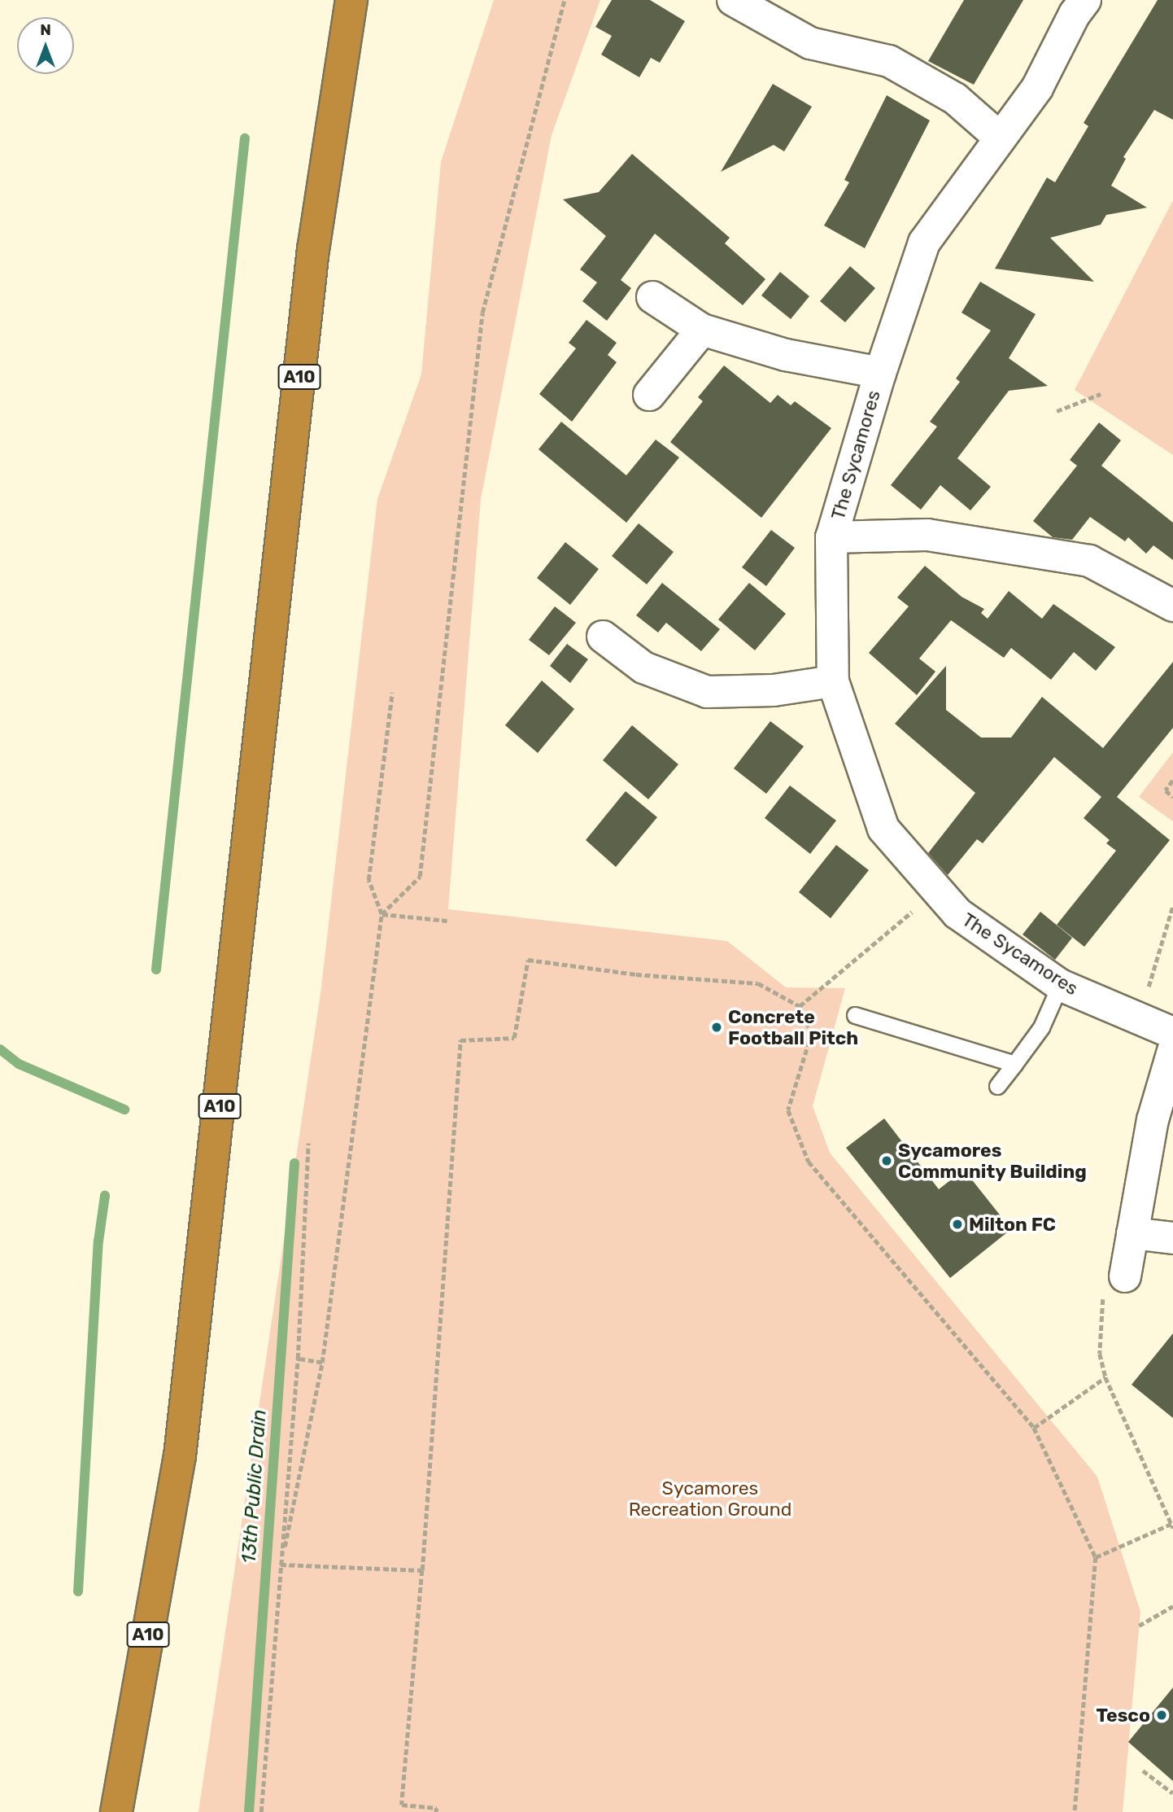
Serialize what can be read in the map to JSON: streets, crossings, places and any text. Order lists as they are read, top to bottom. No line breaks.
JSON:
{"streets":{"highway":["A10"],"street":["The Sycamores"]},"water":["13th Public Drain"],"parks":["Sycamores Recreation Ground"],"places":["Concrete Football Pitch","Sycamores Community Building","Milton FC","Tesco"],"north":"top"}
